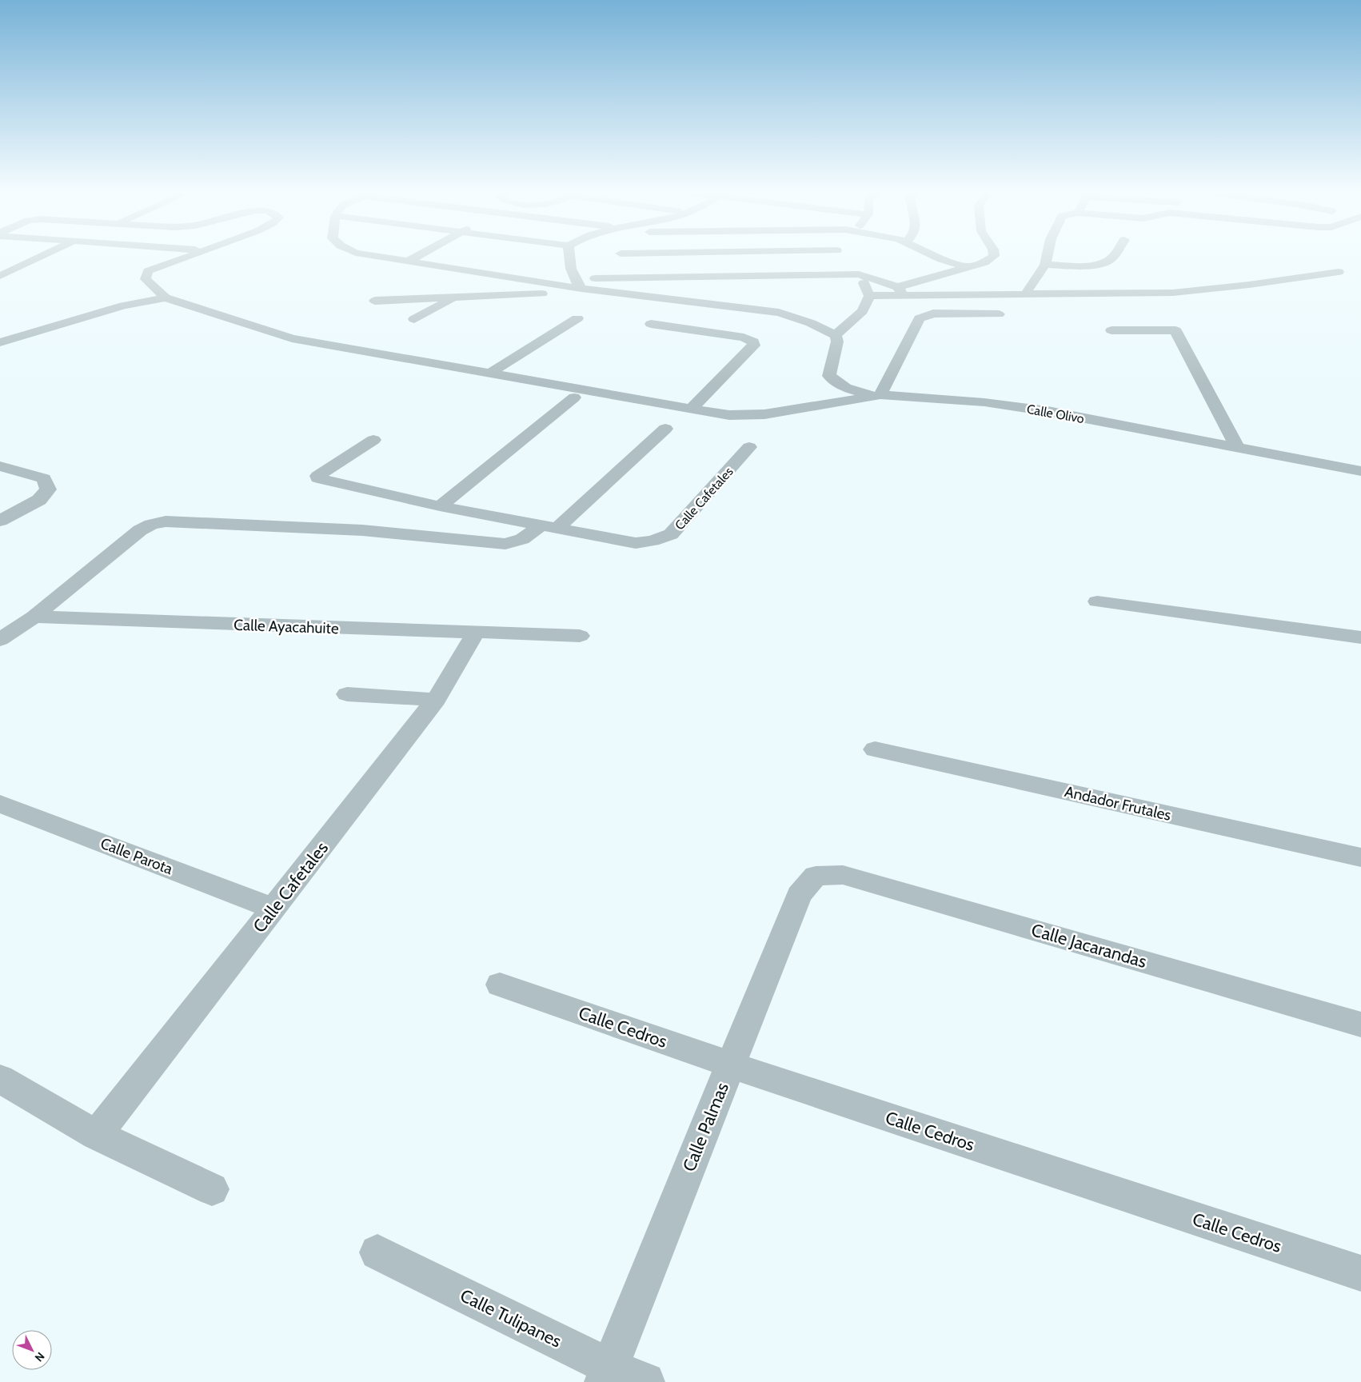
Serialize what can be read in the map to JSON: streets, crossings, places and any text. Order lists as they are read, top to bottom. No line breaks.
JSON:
{"streets":{"street":["Calle Olivo","Calle Cafetales","Calle Ayacahuite","Andador Frutales","Calle Parota","Calle Jacarandas","Calle Cedros","Calle Palmas","Calle Tulipanes"]},"crossings":[["Calle Cafetales","Calle Ayacahuite"],["Calle Cafetales","Calle Parota"],["Calle Jacarandas","Calle Palmas"],["Calle Cedros","Calle Palmas"],["Calle Palmas","Calle Tulipanes"]],"north":"bottom right"}
